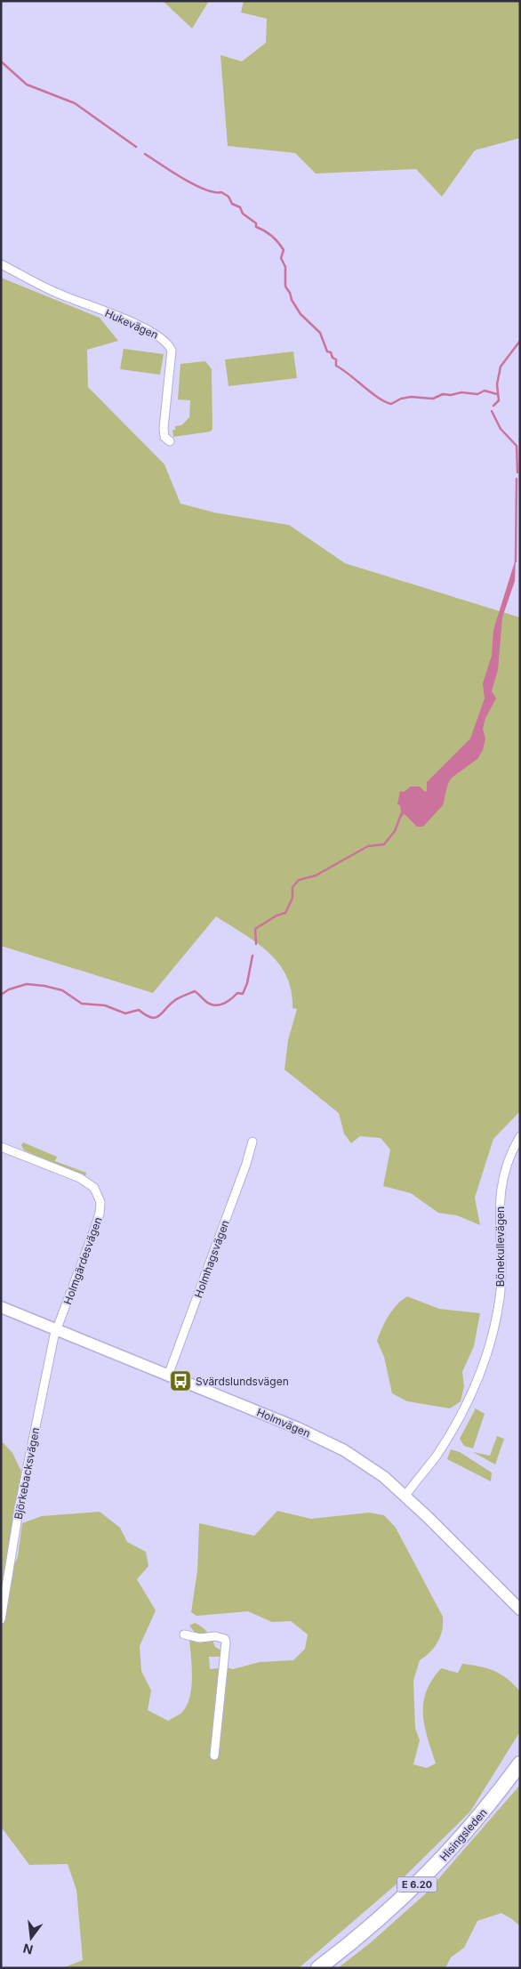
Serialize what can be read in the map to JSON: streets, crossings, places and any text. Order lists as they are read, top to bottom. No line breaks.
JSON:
{"streets":{"highway":["Hisingsleden","E 6.20"],"street":["Hukevägen","Bönekullevägen","Holmhagsvägen","Holmgärdesvägen","Holmvägen","Björkebacksvägen"]},"crossings":[["Bönekullevägen","Holmvägen"],["Holmhagsvägen","Holmvägen"],["Holmgärdesvägen","Holmvägen"],["Holmgärdesvägen","Björkebacksvägen"],["Holmvägen","Björkebacksvägen"]],"places":{"bus stop":["Svärdslundsvägen"]},"north":"bottom"}
